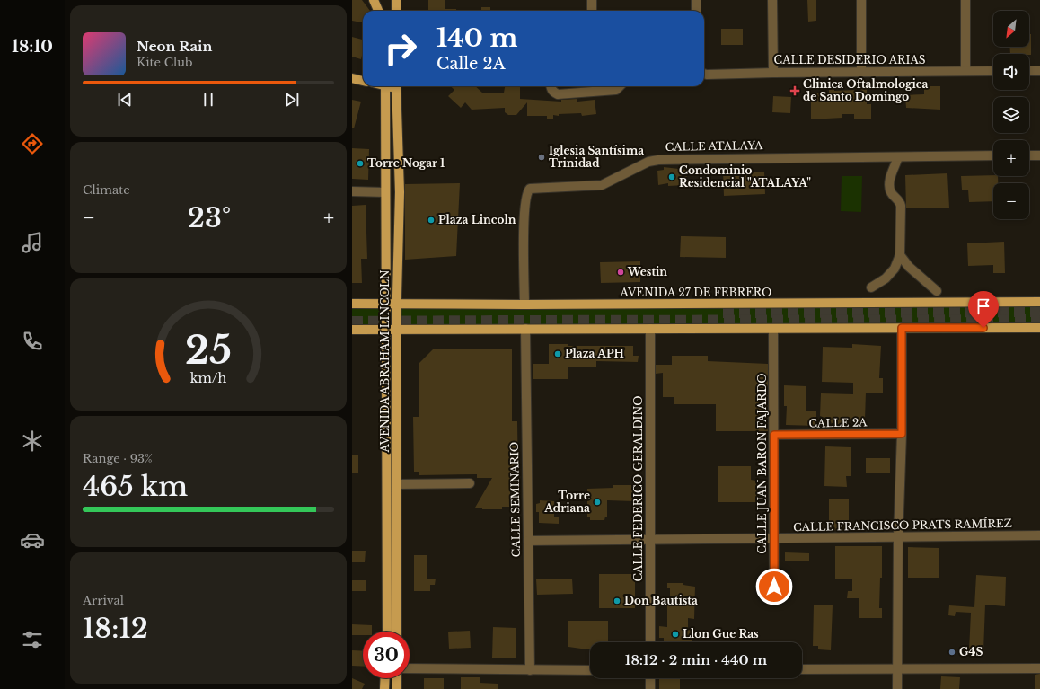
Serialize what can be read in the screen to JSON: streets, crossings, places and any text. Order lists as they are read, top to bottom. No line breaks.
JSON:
{"streets":{"main road":["AVENIDA 27 DE FEBRERO","AVENIDA ABRAHAM LINCOLN"],"street":["CALLE DESIDERIO ARIAS","CALLE ATALAYA","CALLE 2A","CALLE JUAN BARON FAJARDO","CALLE FEDERICO GERALDINO","CALLE SEMINARIO","CALLE FRANCISCO PRATS RAMÍREZ"]},"crossings":[["CALLE ATALAYA","AVENIDA 27 DE FEBRERO"],["AVENIDA 27 DE FEBRERO","AVENIDA ABRAHAM LINCOLN"],["CALLE 2A","CALLE JUAN BARON FAJARDO"],["CALLE JUAN BARON FAJARDO","CALLE FRANCISCO PRATS RAMÍREZ"],["CALLE FEDERICO GERALDINO","CALLE FRANCISCO PRATS RAMÍREZ"],["CALLE SEMINARIO","CALLE FRANCISCO PRATS RAMÍREZ"]],"places":{"health":["Clinica Oftalmologica de Santo Domingo"],"other":["Iglesia Santísima Trinidad","Torre Nogar 1","Condominio Residencial \"ATALAYA\"","Plaza Lincoln","Westin","Plaza APH","Torre Adriana","Don Bautista","Llon Gue Ras","G4S"]},"north":"bottom left","page":{"tabs":"18:10","map_buttons":["+","−"],"turn":["140 m","Calle 2A"],"song":["Neon Rain","Kite Club"],"tile":["Climate",["Range · 93%","465 km"],["Arrival","18:12"]],"heat":["−","23°","+"],"limit":"30","trip":"18:12 · 2 min · 440 m","gauge":["25","km/h"]}}
